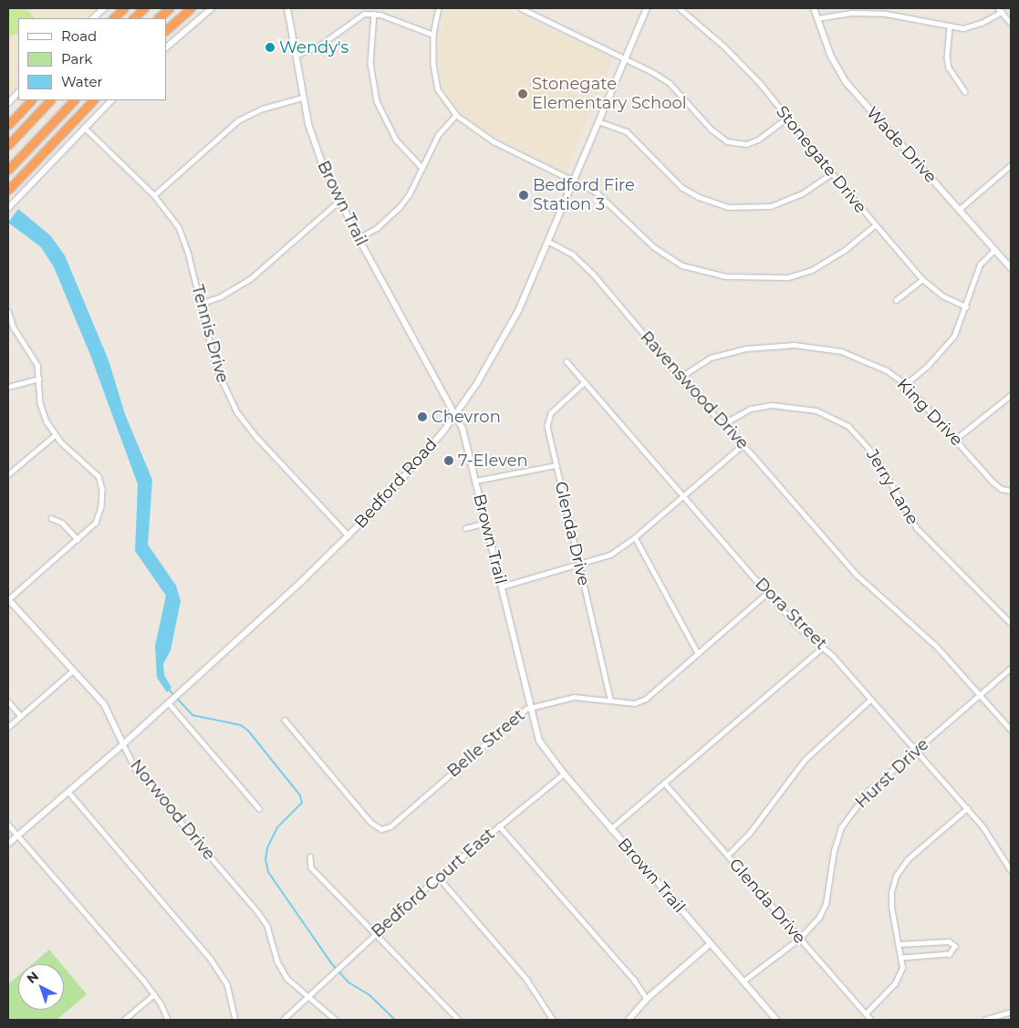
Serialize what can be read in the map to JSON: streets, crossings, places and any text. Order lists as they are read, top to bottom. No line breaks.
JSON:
{"streets":{"street":["Wade Drive","Stonegate Drive","Brown Trail","Tennis Drive","Ravenswood Drive","King Drive","Bedford Road","Jerry Lane","Glenda Drive","Dora Street","Belle Street","Hurst Drive","Norwood Drive","Bedford Court East"]},"crossings":[["Brown Trail","Bedford Road"],["Brown Trail","Belle Street"],["Brown Trail","Hurst Drive"],["Brown Trail","Bedford Court East"],["Tennis Drive","Bedford Road"],["Ravenswood Drive","King Drive"],["Ravenswood Drive","Bedford Road"],["Ravenswood Drive","Jerry Lane"],["Ravenswood Drive","Hurst Drive"],["Bedford Road","Norwood Drive"],["Glenda Drive","Dora Street"],["Glenda Drive","Belle Street"],["Glenda Drive","Hurst Drive"],["Dora Street","Belle Street"],["Dora Street","Hurst Drive"],["Norwood Drive","Bedford Court East"]],"places":["Wendy's","Stonegate Elementary School","Bedford Fire Station 3","Chevron","7-Eleven"],"legend":["Road","Park","Water"],"north":"top left"}
